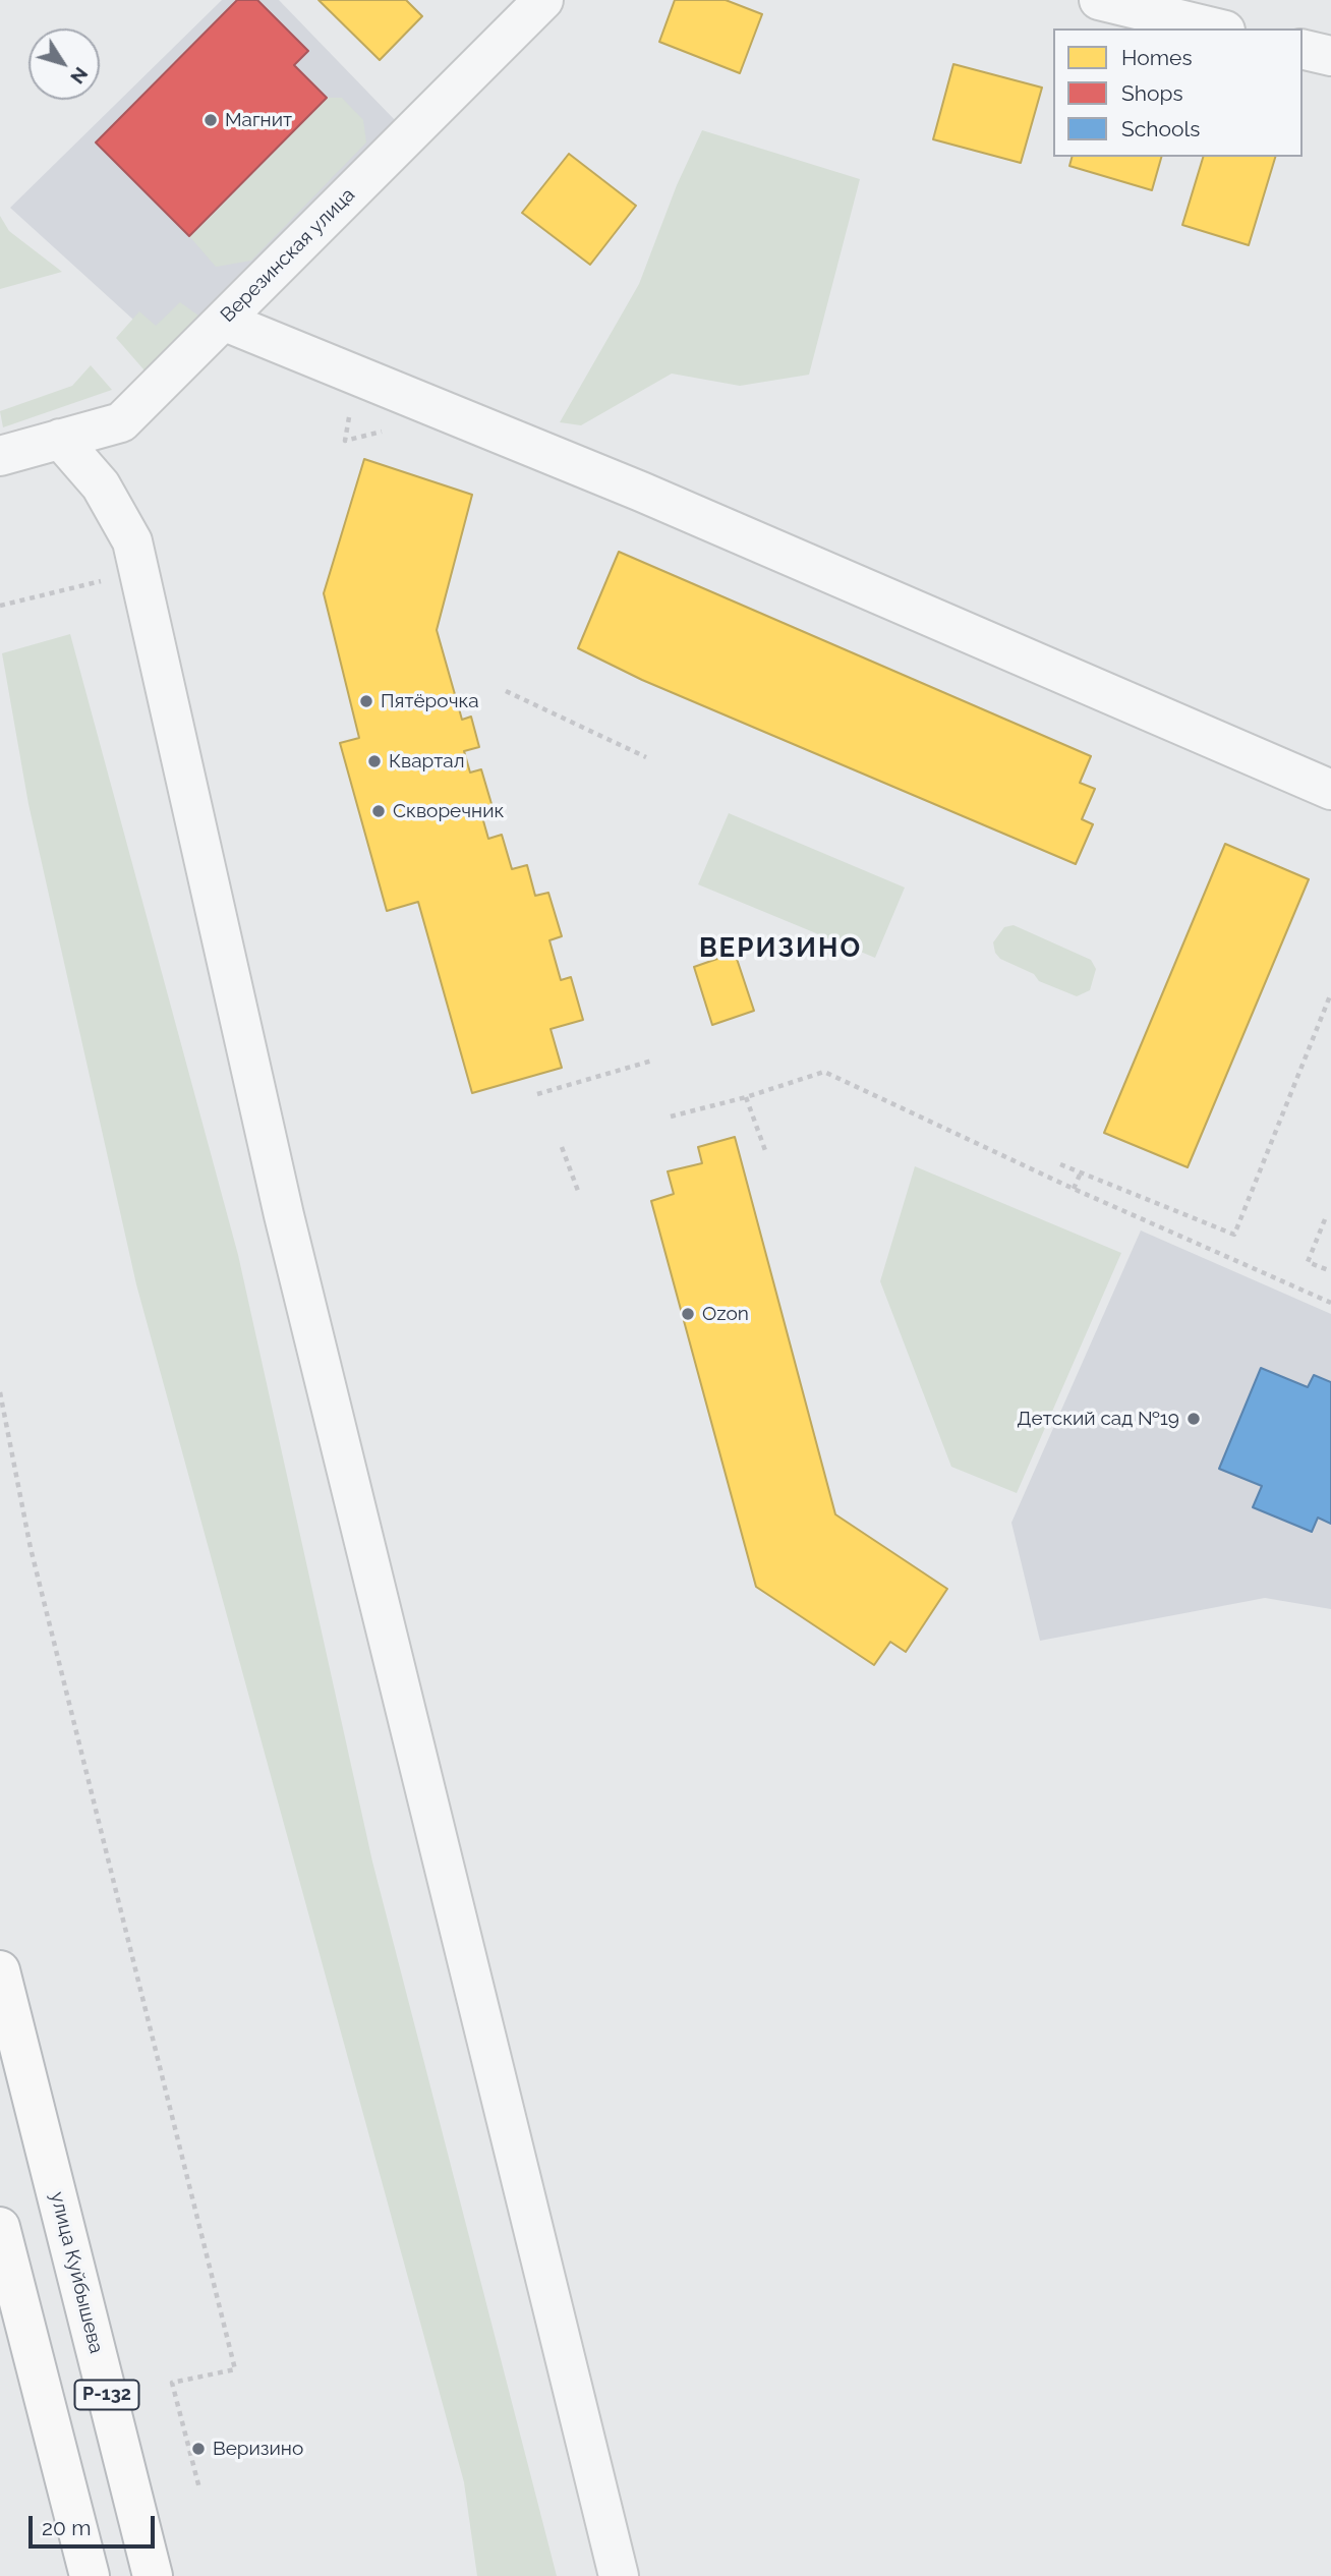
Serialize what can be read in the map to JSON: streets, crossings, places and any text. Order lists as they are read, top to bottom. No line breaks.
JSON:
{"streets":{"highway":["улица Куйбышева","Р-132"],"street":["Верезинская улица"]},"districts":["ВЕРИЗИНО"],"places":["Магнит","Пятёрочка","Квартал","Скворечник","Ozon","Детский сад №19","Веризино"],"legend":["Homes","Shops","Schools"],"scale_bar":"20 m","north":"bottom right"}
